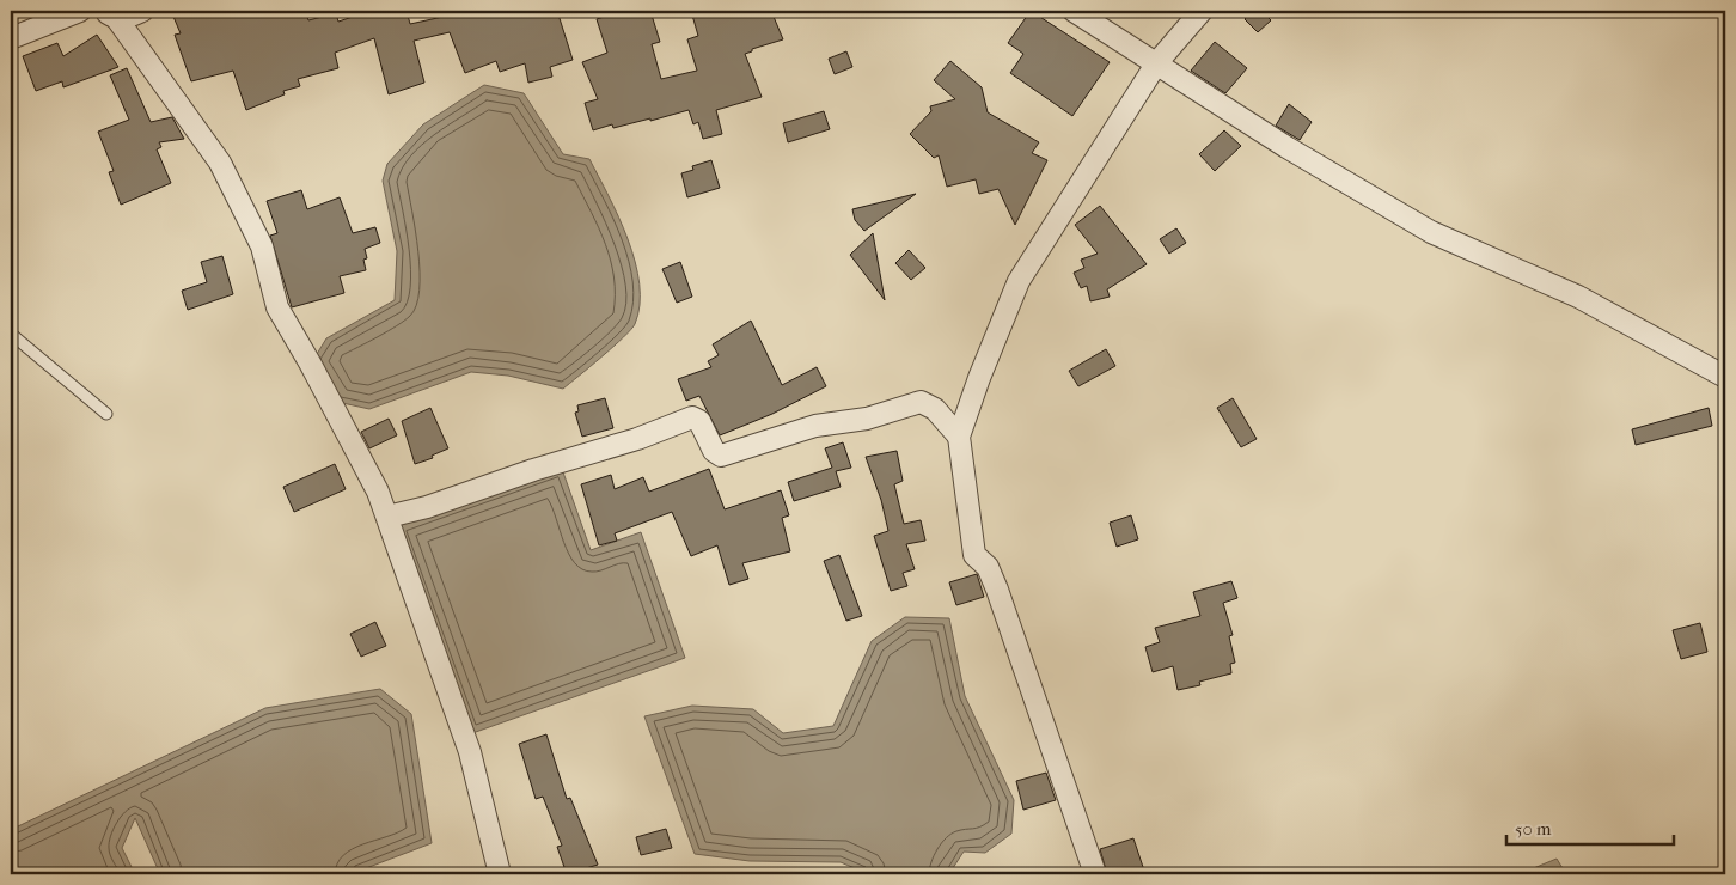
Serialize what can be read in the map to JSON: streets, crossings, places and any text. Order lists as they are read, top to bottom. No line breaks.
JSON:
{"scale_bar":"50 m"}
